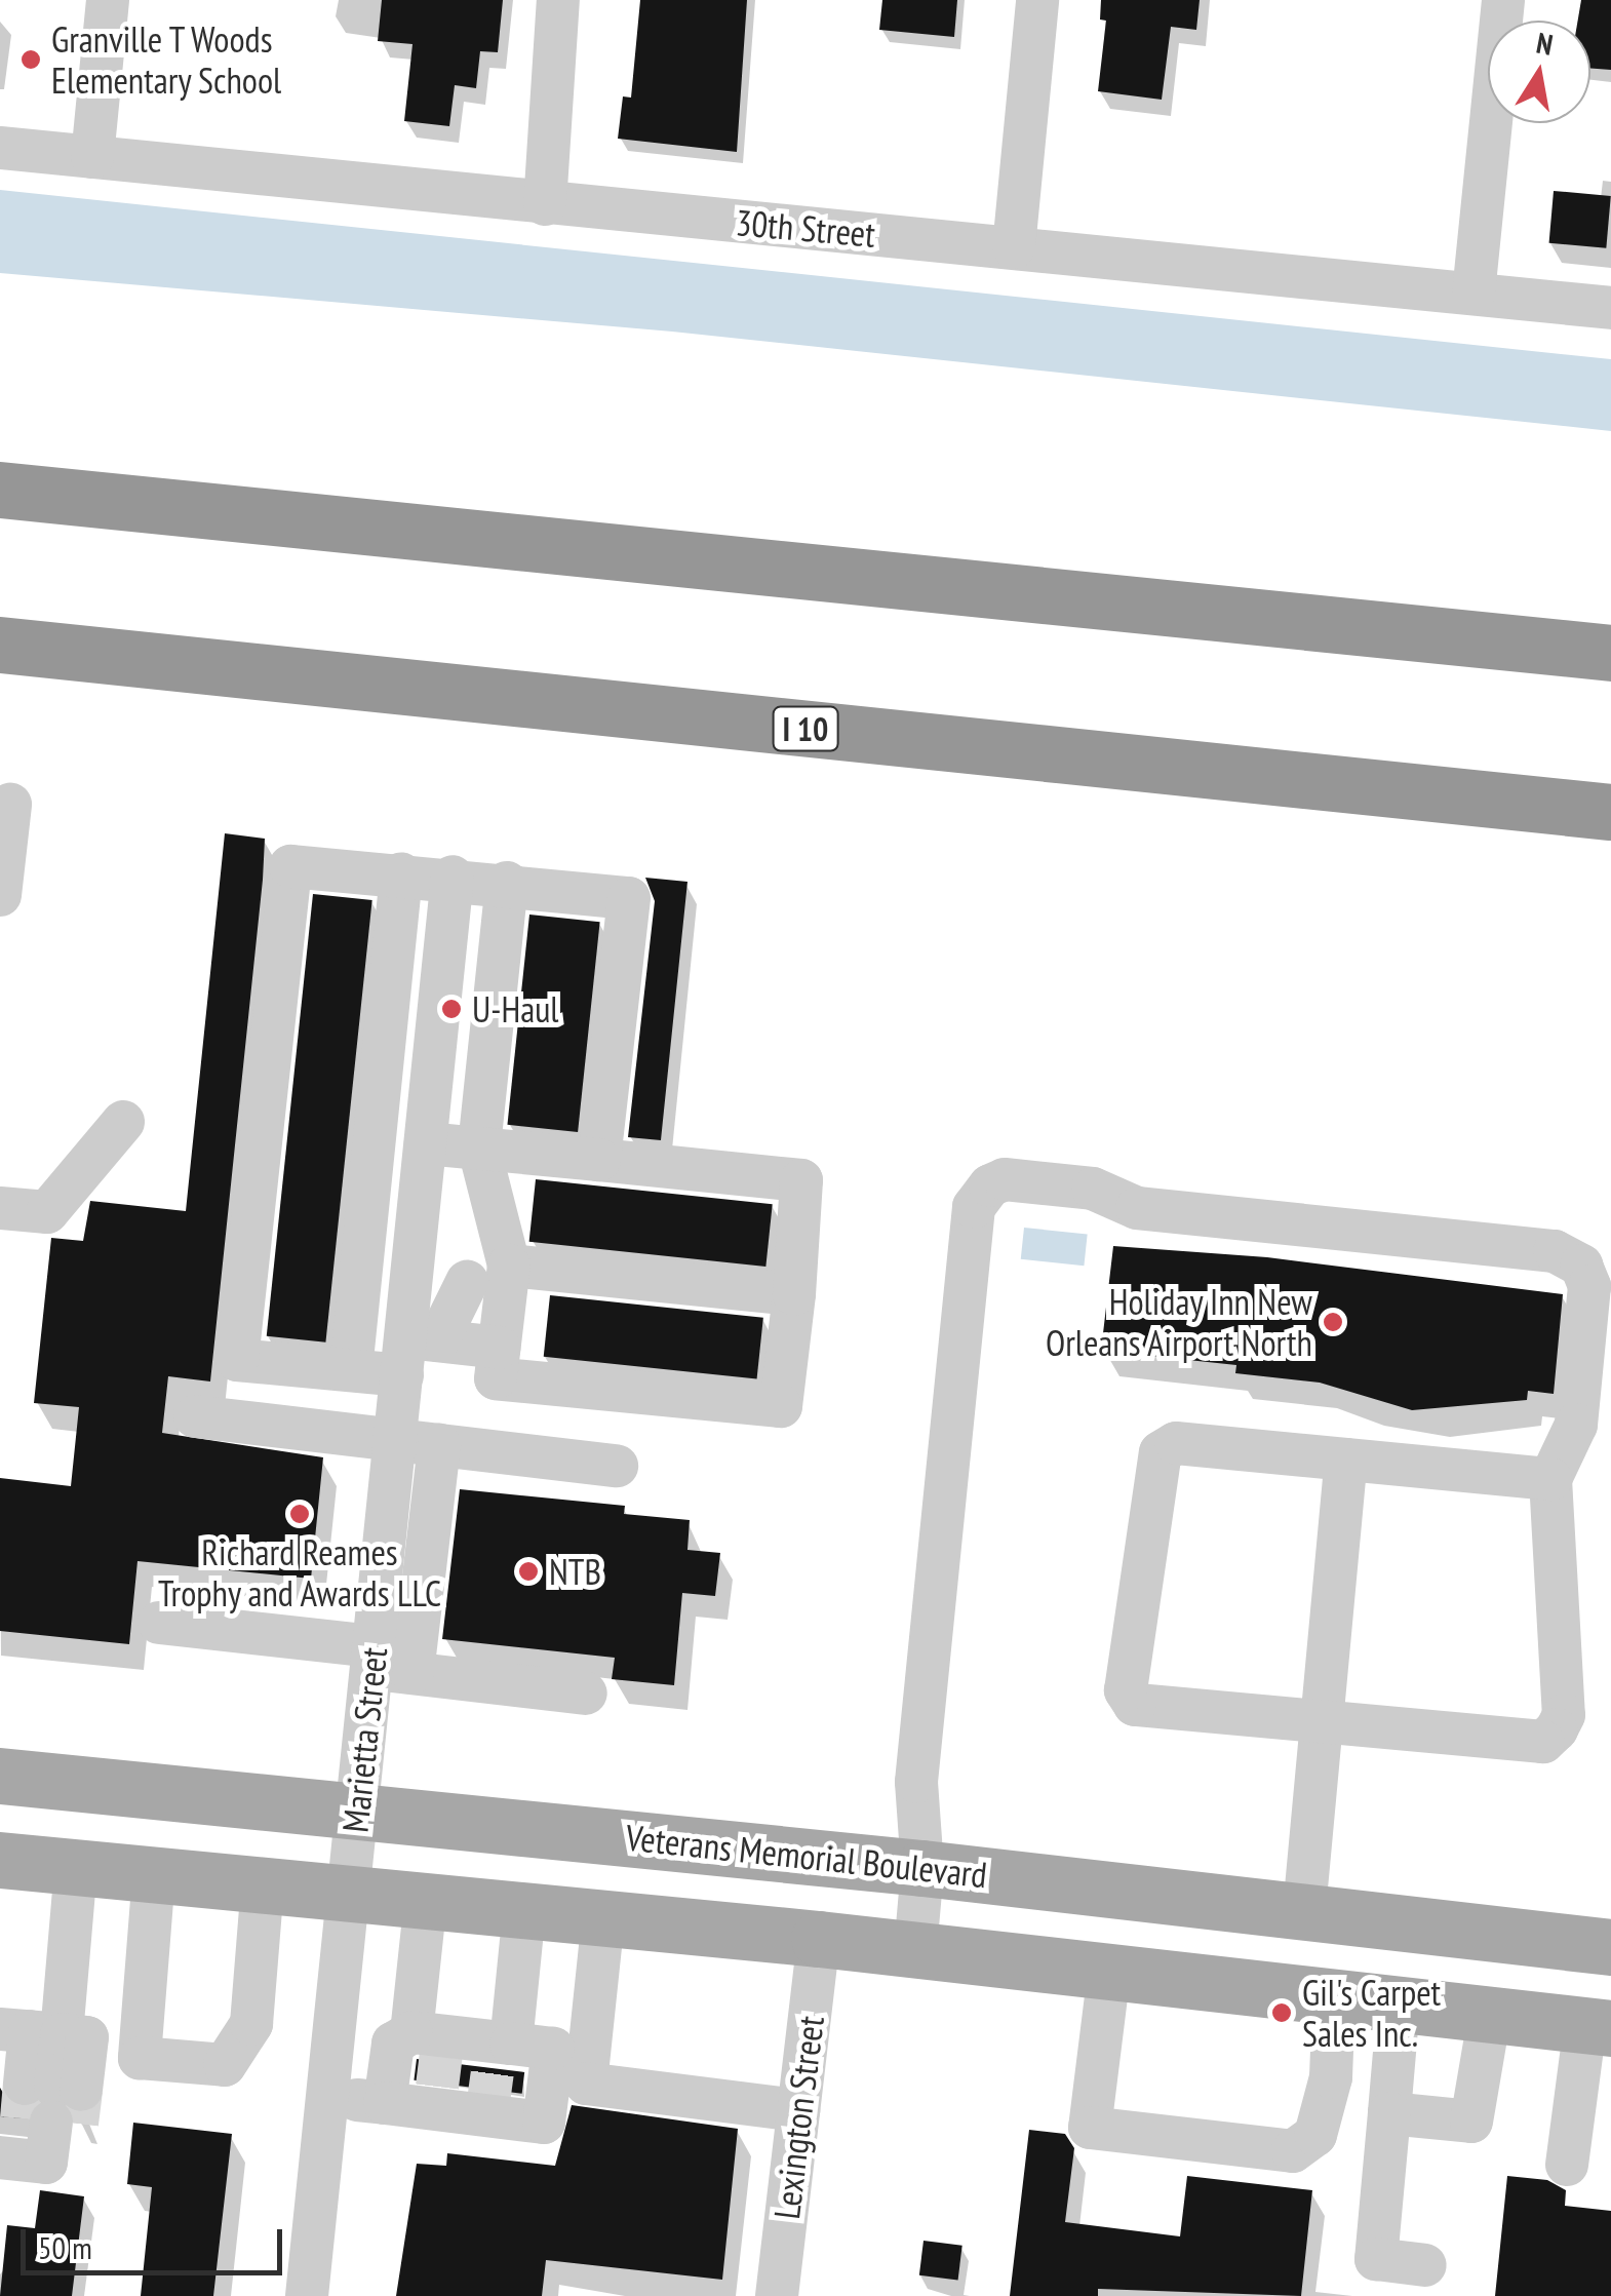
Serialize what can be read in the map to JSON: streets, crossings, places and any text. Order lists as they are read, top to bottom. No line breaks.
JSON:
{"streets":{"highway":["I 10"],"main road":["Veterans Memorial Boulevard"],"street":["30th Street","Marietta Street","Lexington Street"]},"crossings":[["Marietta Street","Veterans Memorial Boulevard"]],"places":["Granville T Woods Elementary School","U-Haul","Holiday Inn New Orleans Airport North","Richard Reames Trophy and Awards LLC","NTB","Gil's Carpet Sales Inc."],"scale_bar":"50 m","north":"top"}
